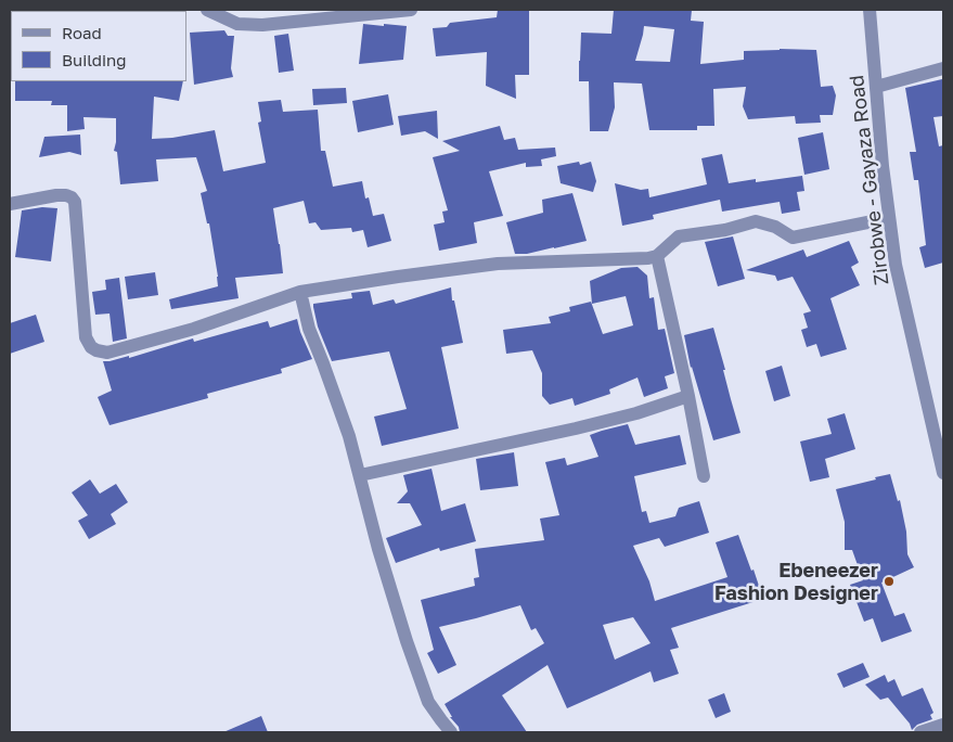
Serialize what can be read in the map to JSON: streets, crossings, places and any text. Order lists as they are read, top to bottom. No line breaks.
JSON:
{"streets":{"street":["Zirobwe - Gayaza Road"]},"places":["Ebeneezer Fashion Designer"],"legend":["Road","Building"]}
